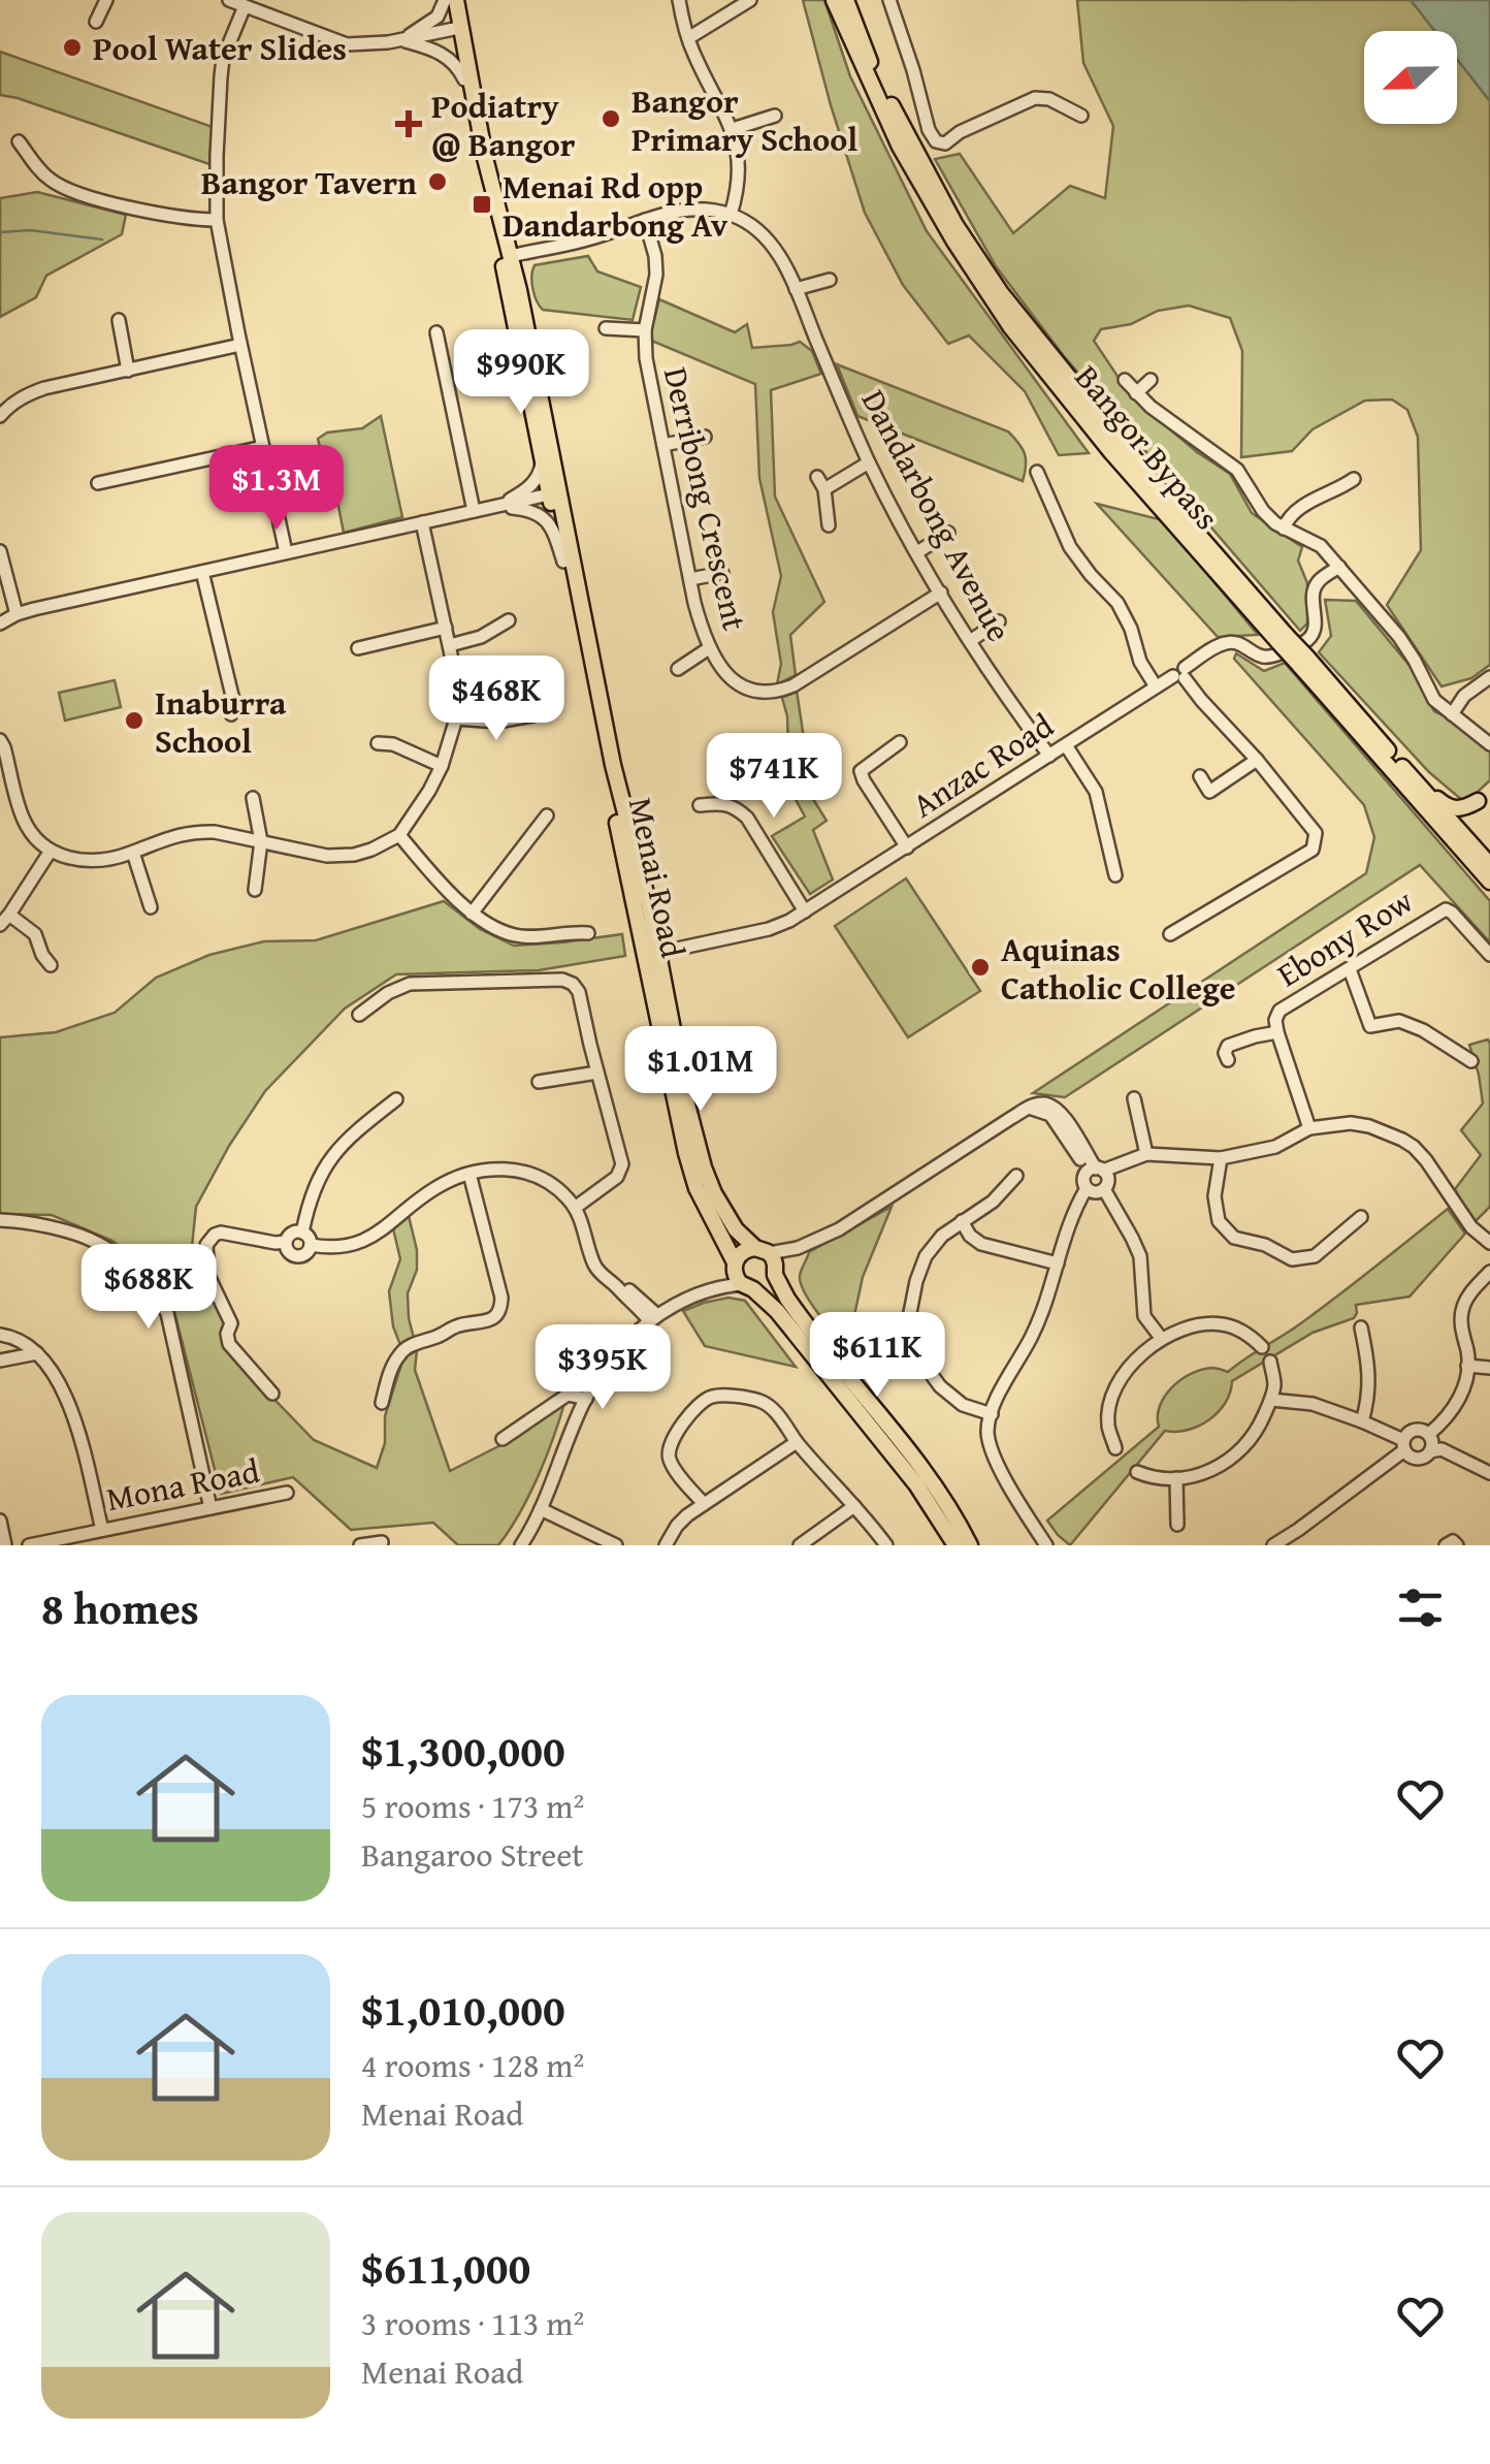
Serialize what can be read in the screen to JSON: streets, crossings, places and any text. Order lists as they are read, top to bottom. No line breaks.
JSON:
{"streets":{"main road":["Bangor Bypass","Menai Road"],"street":["Derribong Crescent","Dandarbong Avenue","Anzac Road","Ebony Row","Mona Road"]},"crossings":[["Derribong Crescent","Dandarbong Avenue"],["Dandarbong Avenue","Anzac Road"],["Anzac Road","Menai Road"]],"places":{"other":["Pool Water Slides","Bangor Primary School","Bangor Tavern","Inaburra School","Aquinas Catholic College"],"health":["Podiatry @ Bangor"],"transit":["Menai Rd opp Dandarbong Av"]},"north":"left","page":{"price":["$990K","$1.3M","$468K","$741K","$1.01M","$688K","$611K","$395K"],"heading":"8 homes","list":[{"name":"$1,300,000","note":"5 rooms · 173 m² · Bangaroo Street"},{"name":"$1,010,000","note":"4 rooms · 128 m² · Menai Road"},{"name":"$611,000","note":"3 rooms · 113 m² · Menai Road"}]}}
